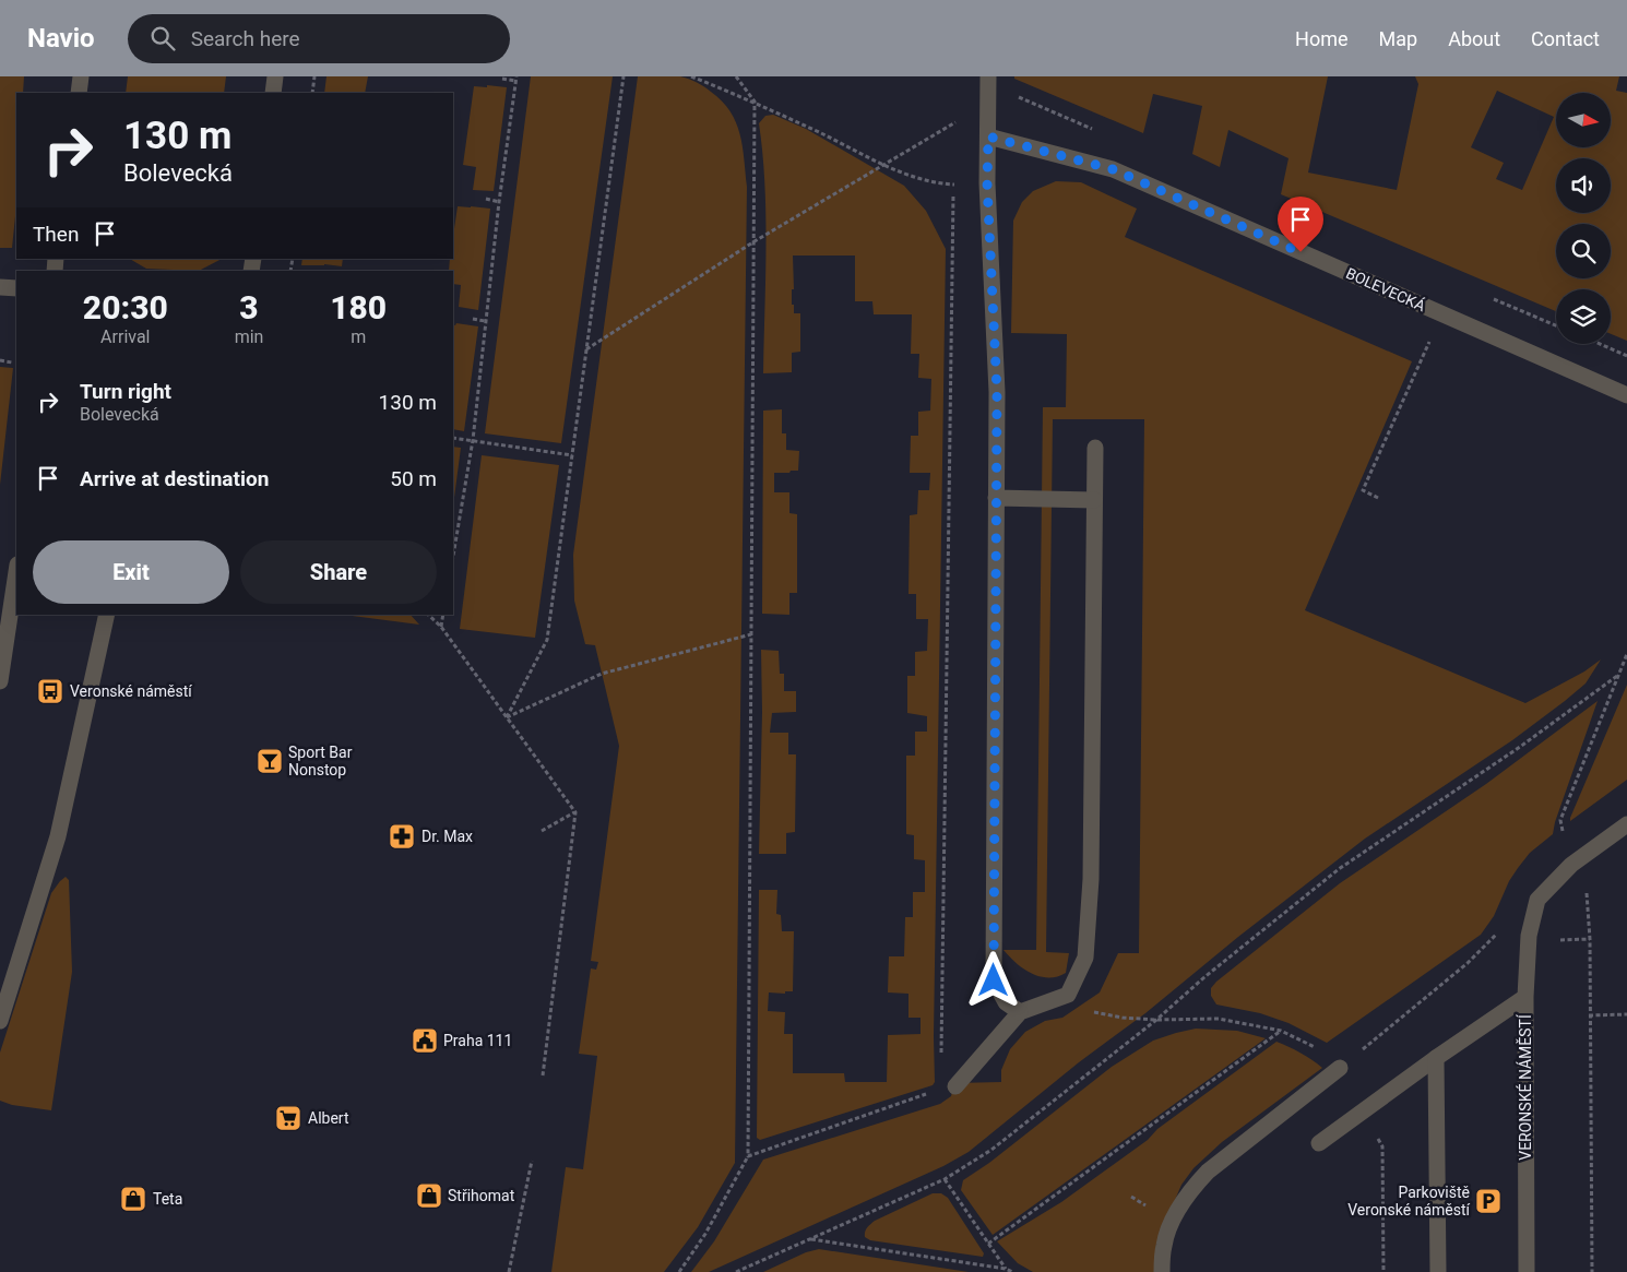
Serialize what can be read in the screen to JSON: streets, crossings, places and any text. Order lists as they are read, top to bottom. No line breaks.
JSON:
{"streets":{"street":["BOLEVECKÁ","VERONSKÉ NÁMĚSTÍ"]},"places":{"bus stop":["Veronské náměstí"],"bar":["Sport Bar Nonstop"],"pharmacy":["Dr. Max"],"public building":["Praha 111"],"supermarket":["Albert"],"shop":["Střihomat","Teta"],"parking":["Parkoviště Veronské náměstí"]},"north":"right","page":{"header":"Navio","search":"Search here","nav":["Home","Map","About","Contact"],"turn":["130 m","Bolevecká"],"then":"Then","eta":["20:30","Arrival","3","min","180","m"],"list":[{"name":"Turn right","note":"Bolevecká","value":"130 m"},{"name":"Arrive at destination","value":"50 m"}],"buttons":["Exit","Share"]}}
